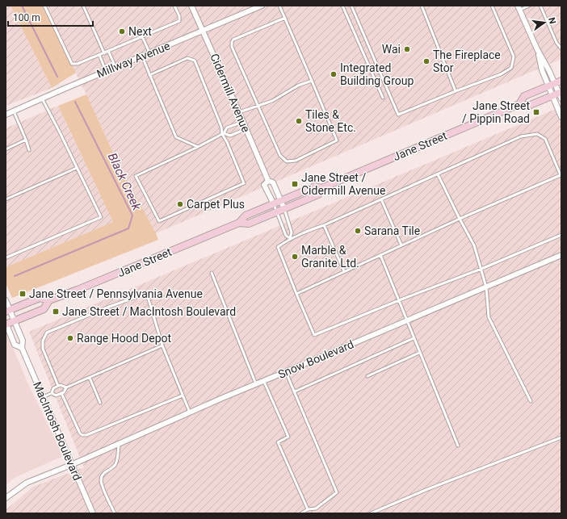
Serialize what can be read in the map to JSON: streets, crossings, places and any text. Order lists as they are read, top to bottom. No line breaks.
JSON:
{"streets":{"main road":["Jane Street"],"street":["Millway Avenue","Cidermill Avenue","Snow Boulevard","MacIntosh Boulevard"]},"crossings":[["Millway Avenue","Cidermill Avenue"],["Cidermill Avenue","Jane Street"],["Jane Street","MacIntosh Boulevard"],["Snow Boulevard","MacIntosh Boulevard"]],"water":["Black Creek"],"places":{"other":["Next","Wai","The Fireplace Stor","Integrated Building Group","Tiles & Stone Etc.","Carpet Plus","Sarana Tile","Marble & Granite Ltd.","Range Hood Depot"],"transit":["Jane Street / Pippin Road","Jane Street / Cidermill Avenue","Jane Street / Pennsylvania Avenue","Jane Street / MacIntosh Boulevard"]},"scale_bar":"100 m","north":"right"}
